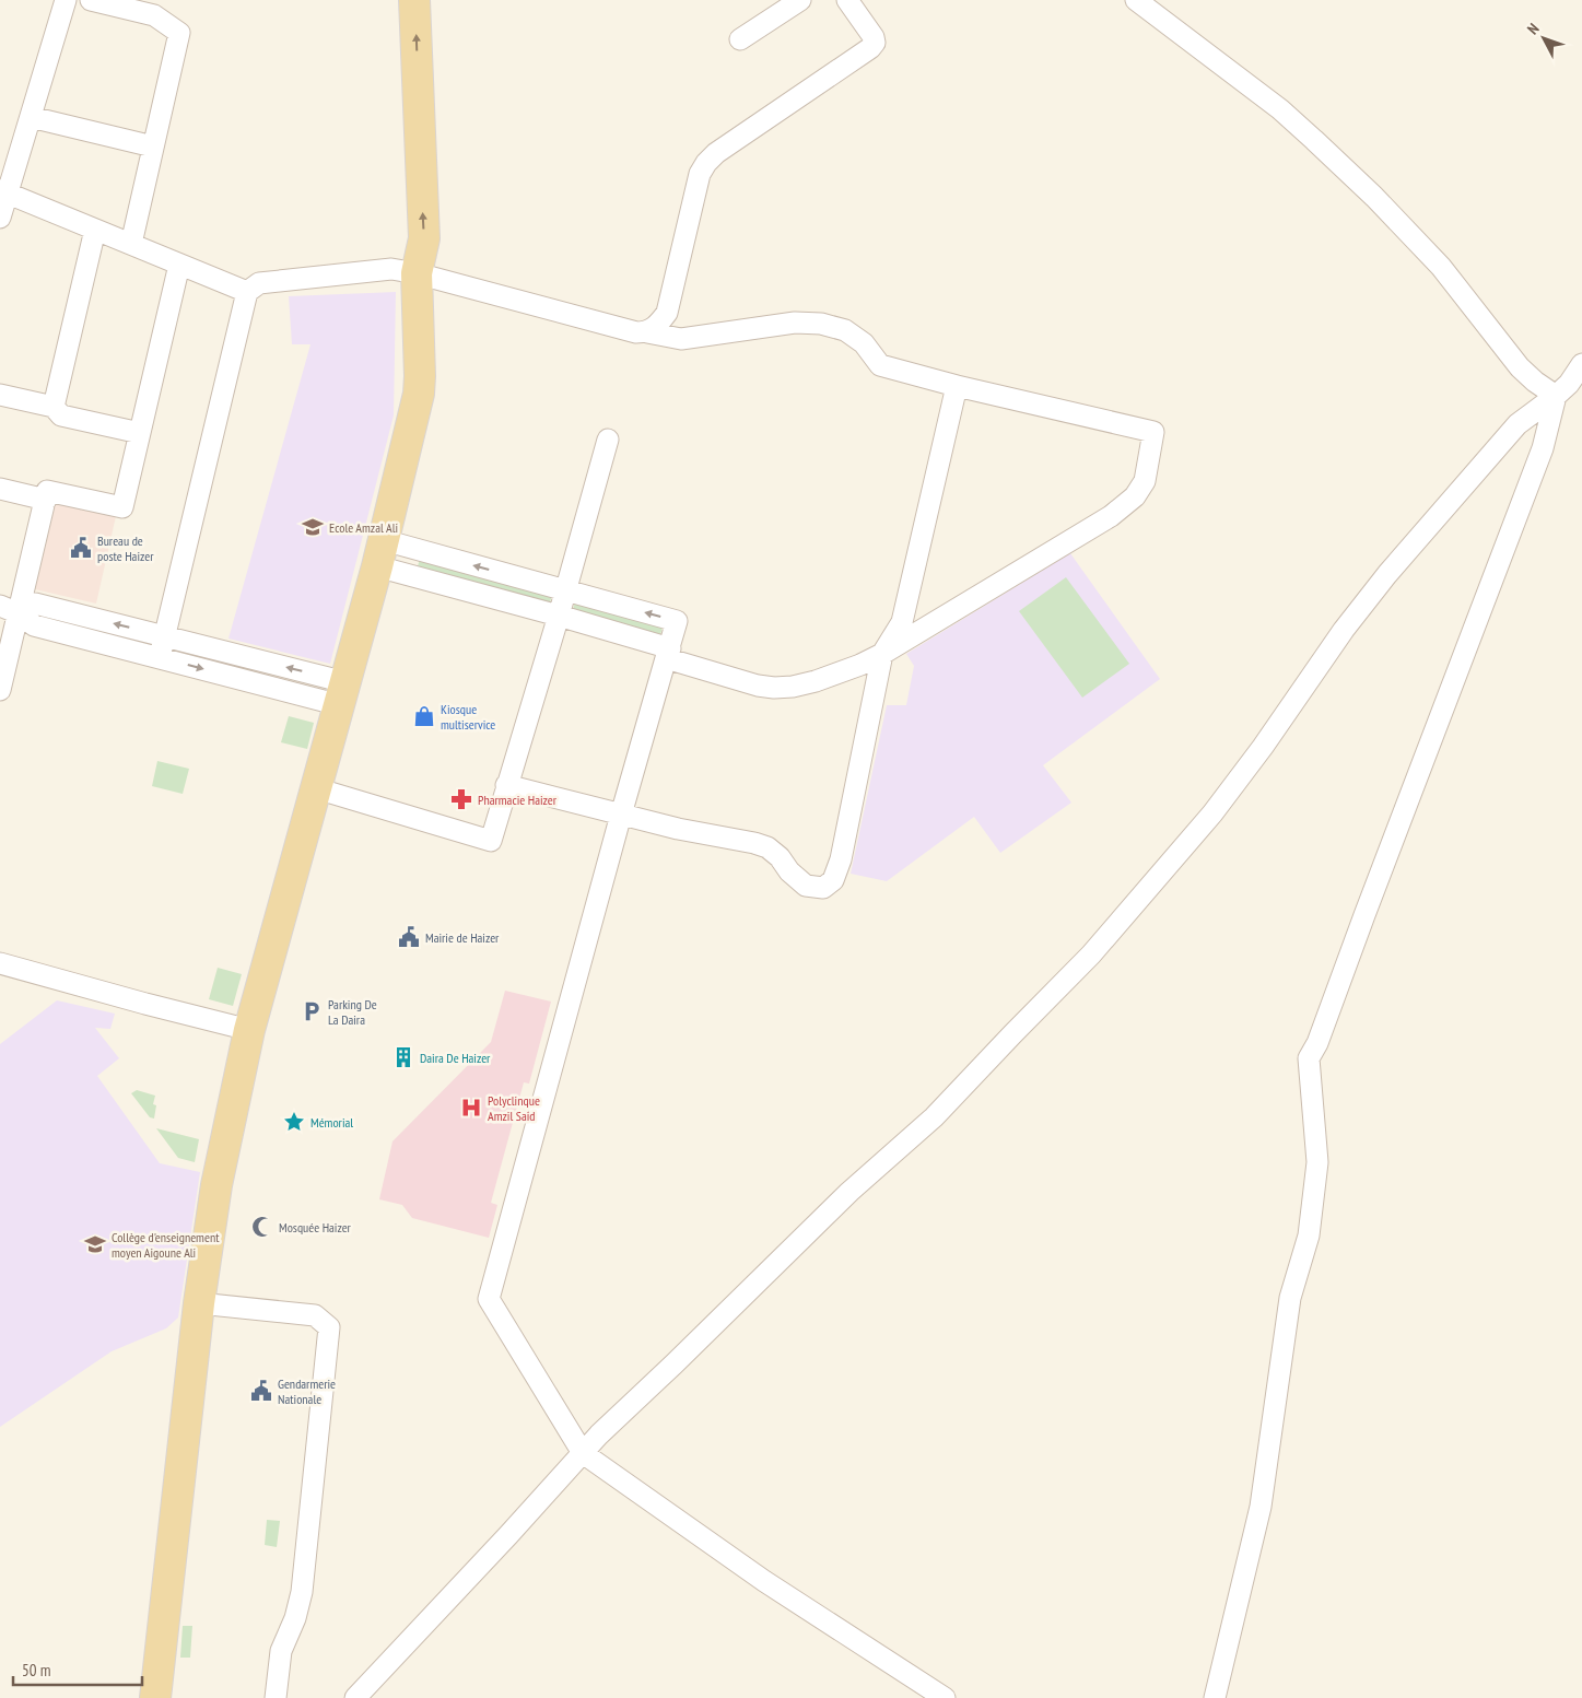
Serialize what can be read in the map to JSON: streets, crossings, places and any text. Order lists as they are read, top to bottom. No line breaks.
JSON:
{"places":{"school or university":["Ecole Amzal Ali","Collège d'enseignement moyen Aigoune Ali"],"public building":["Bureau de poste Haizer","Mairie de Haizer","Gendarmerie Nationale"],"shop":["Kiosque multiservice"],"pharmacy":["Pharmacie Haizer"],"parking":["Parking De La Daira"],"building":["Daira De Haizer"],"hospital":["Polyclinque Amzil Said"],"place":["Mémorial"],"mosque":["Mosquée Haizer"]},"scale_bar":"50 m","north":"top left"}
